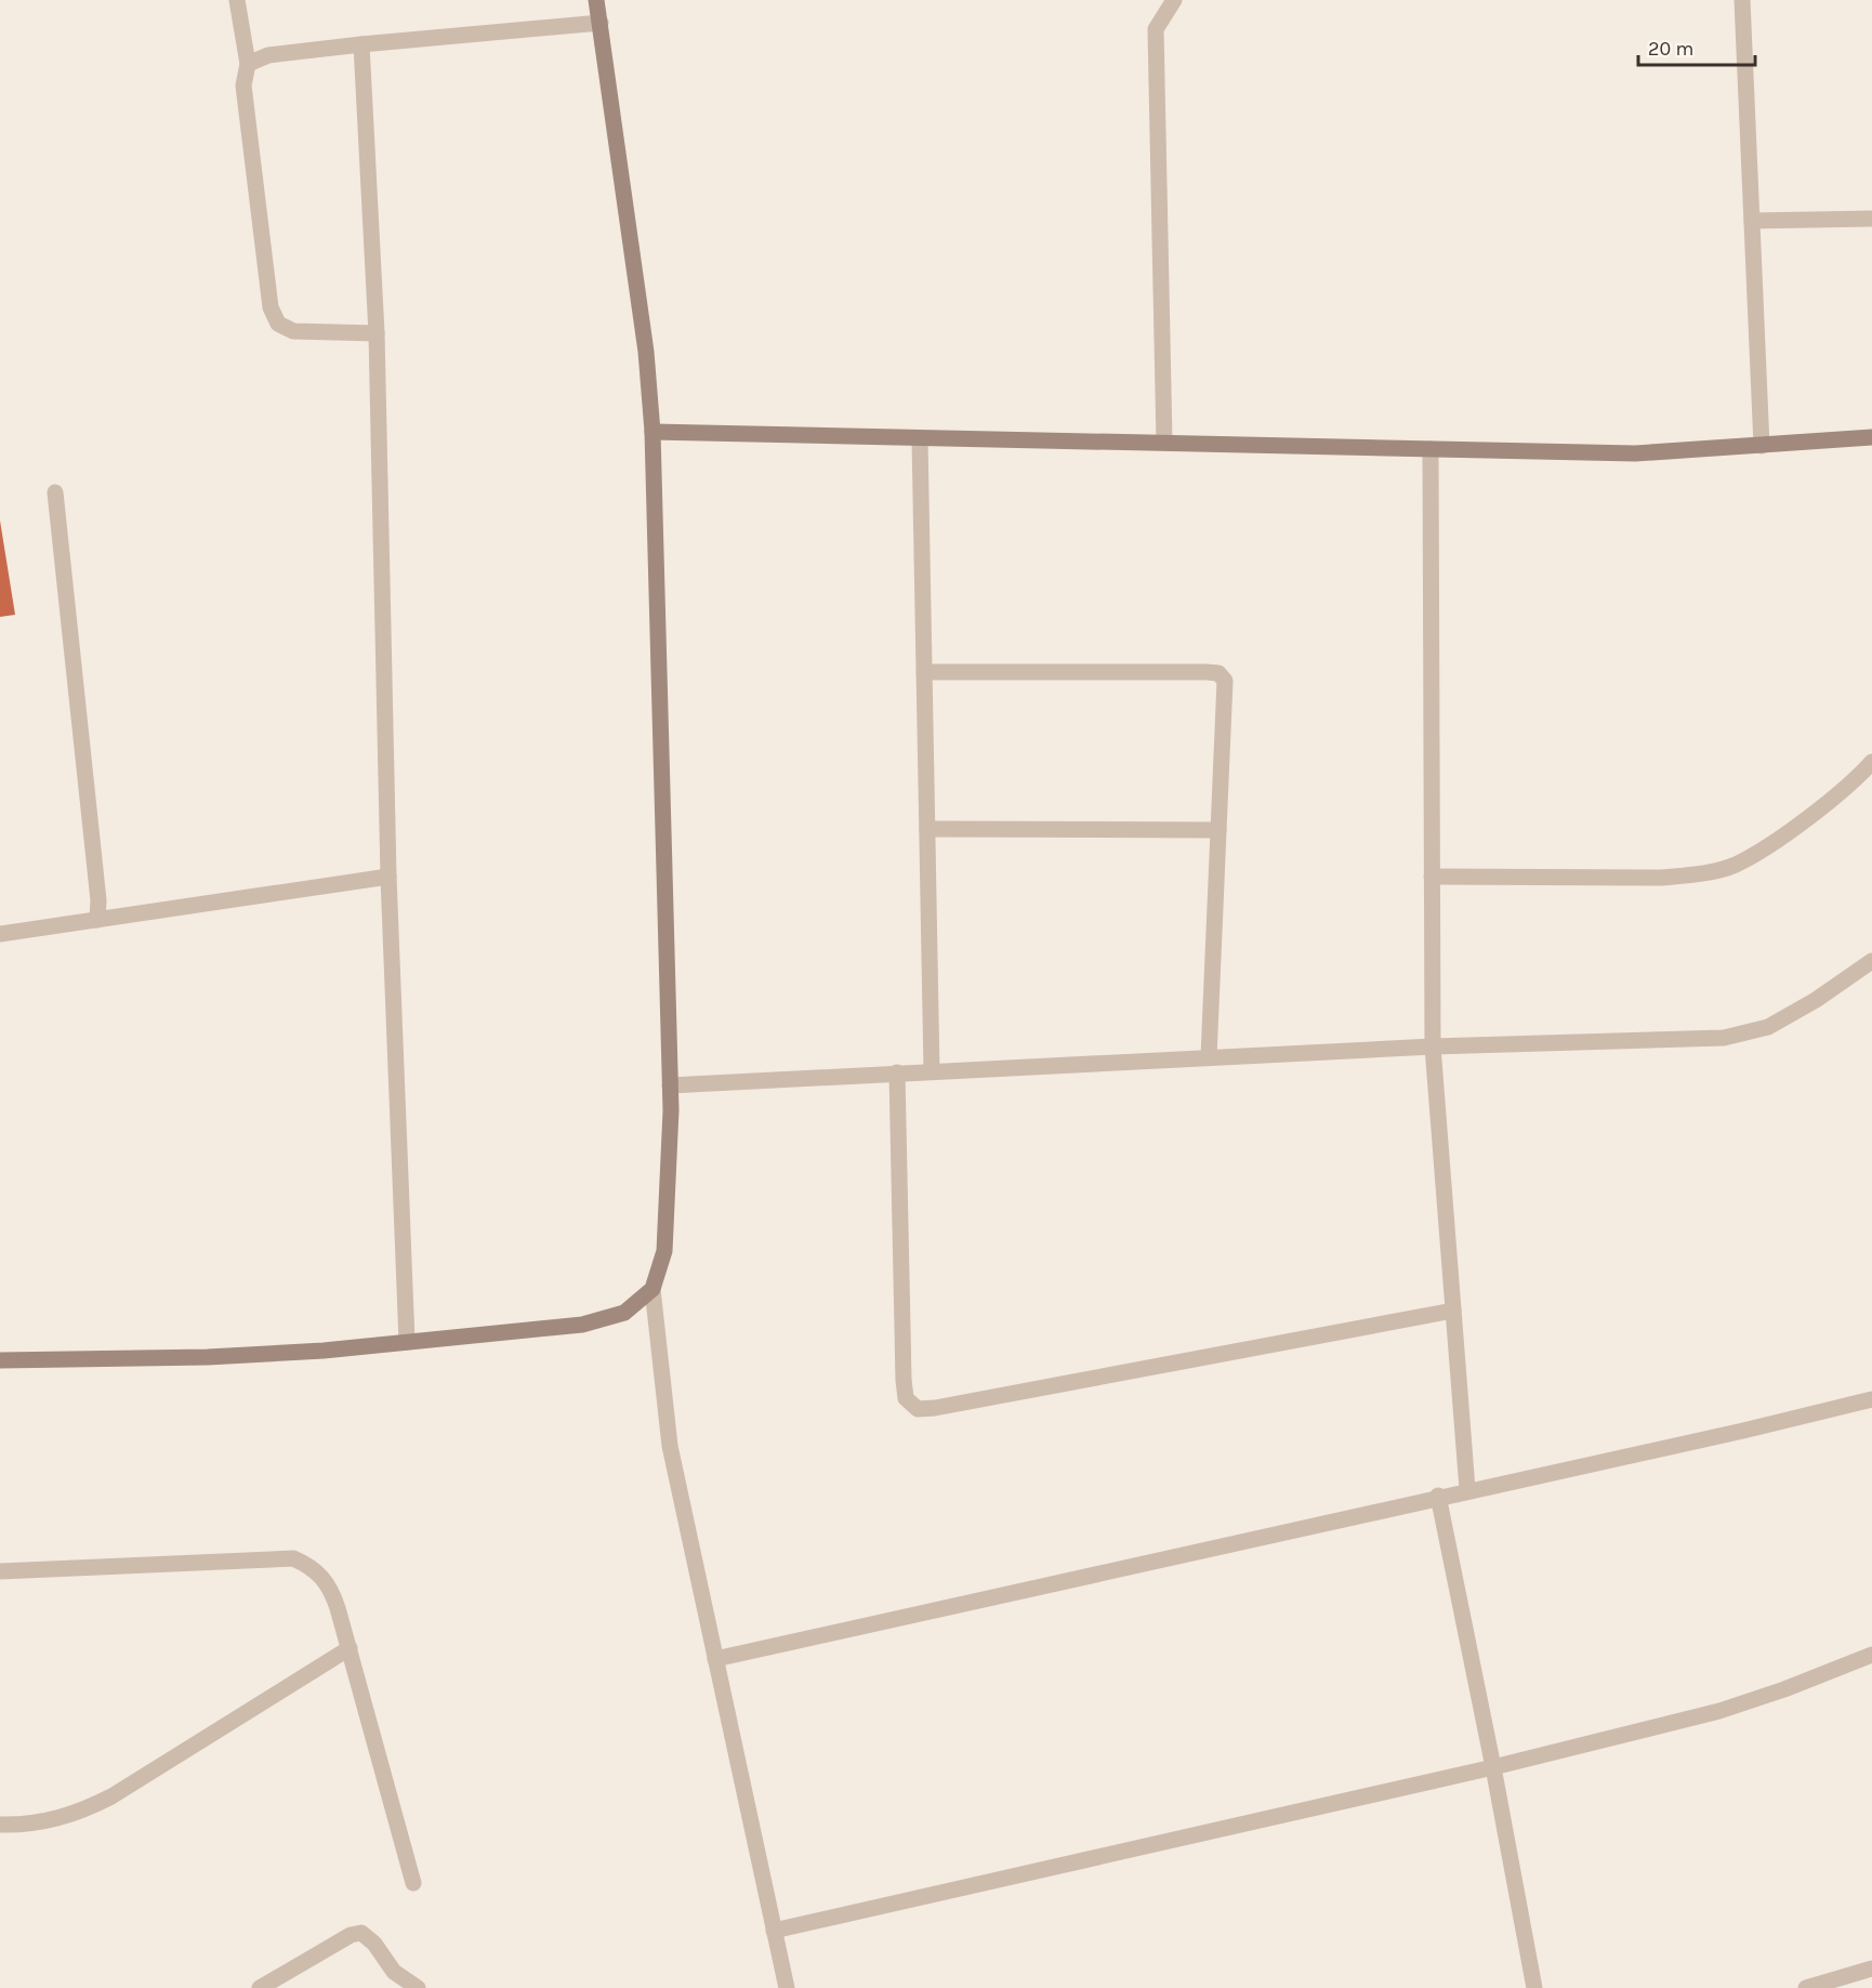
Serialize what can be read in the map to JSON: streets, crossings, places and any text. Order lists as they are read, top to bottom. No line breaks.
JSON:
{"scale_bar":"20 m"}
